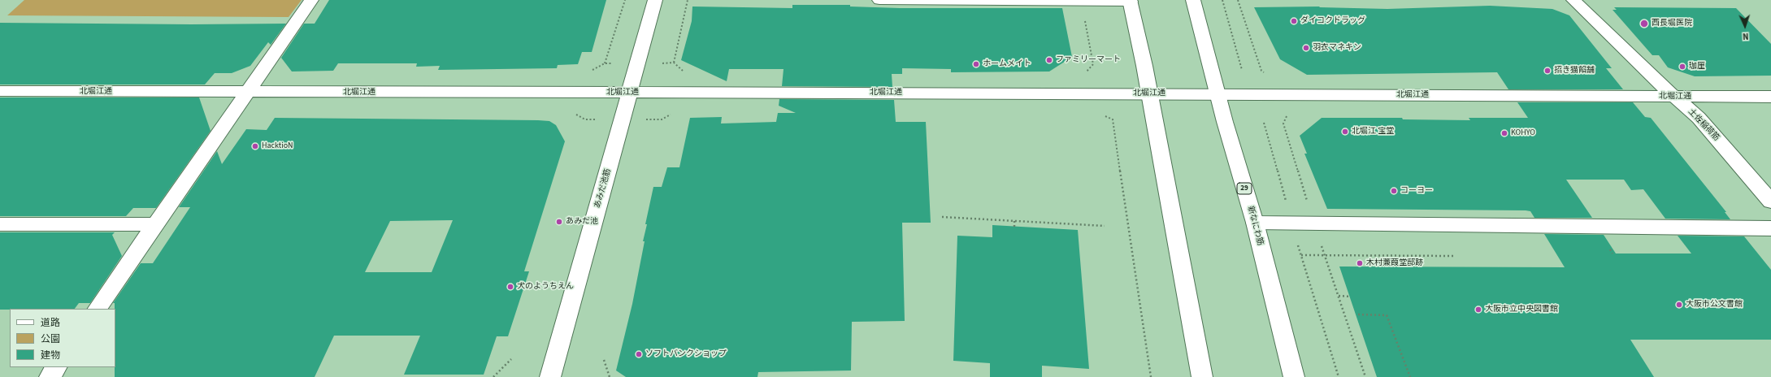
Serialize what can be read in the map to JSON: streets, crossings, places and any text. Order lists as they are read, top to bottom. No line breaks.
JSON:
{"streets":{"street":["北堀江通","土佐稲荷筋","あみだ池筋","29","新なにわ筋"]},"crossings":[["北堀江通","土佐稲荷筋"],["北堀江通","あみだ池筋"],["北堀江通","新なにわ筋"]],"places":["ダイコクドラッグ","西長堀医院","羽衣マネキン","ファミリーマート","ホームメイト","珈厘","招き猫餡舗","北堀江 宝堂","KOHYO","HacktioN","コーヨー","あみだ池","木村蒹葭堂邸跡","犬のようちえん","大阪市公文書館","大阪市立中央図書館","ソフトバンクショップ"],"legend":["道路","公園","建物"],"north":"bottom"}
